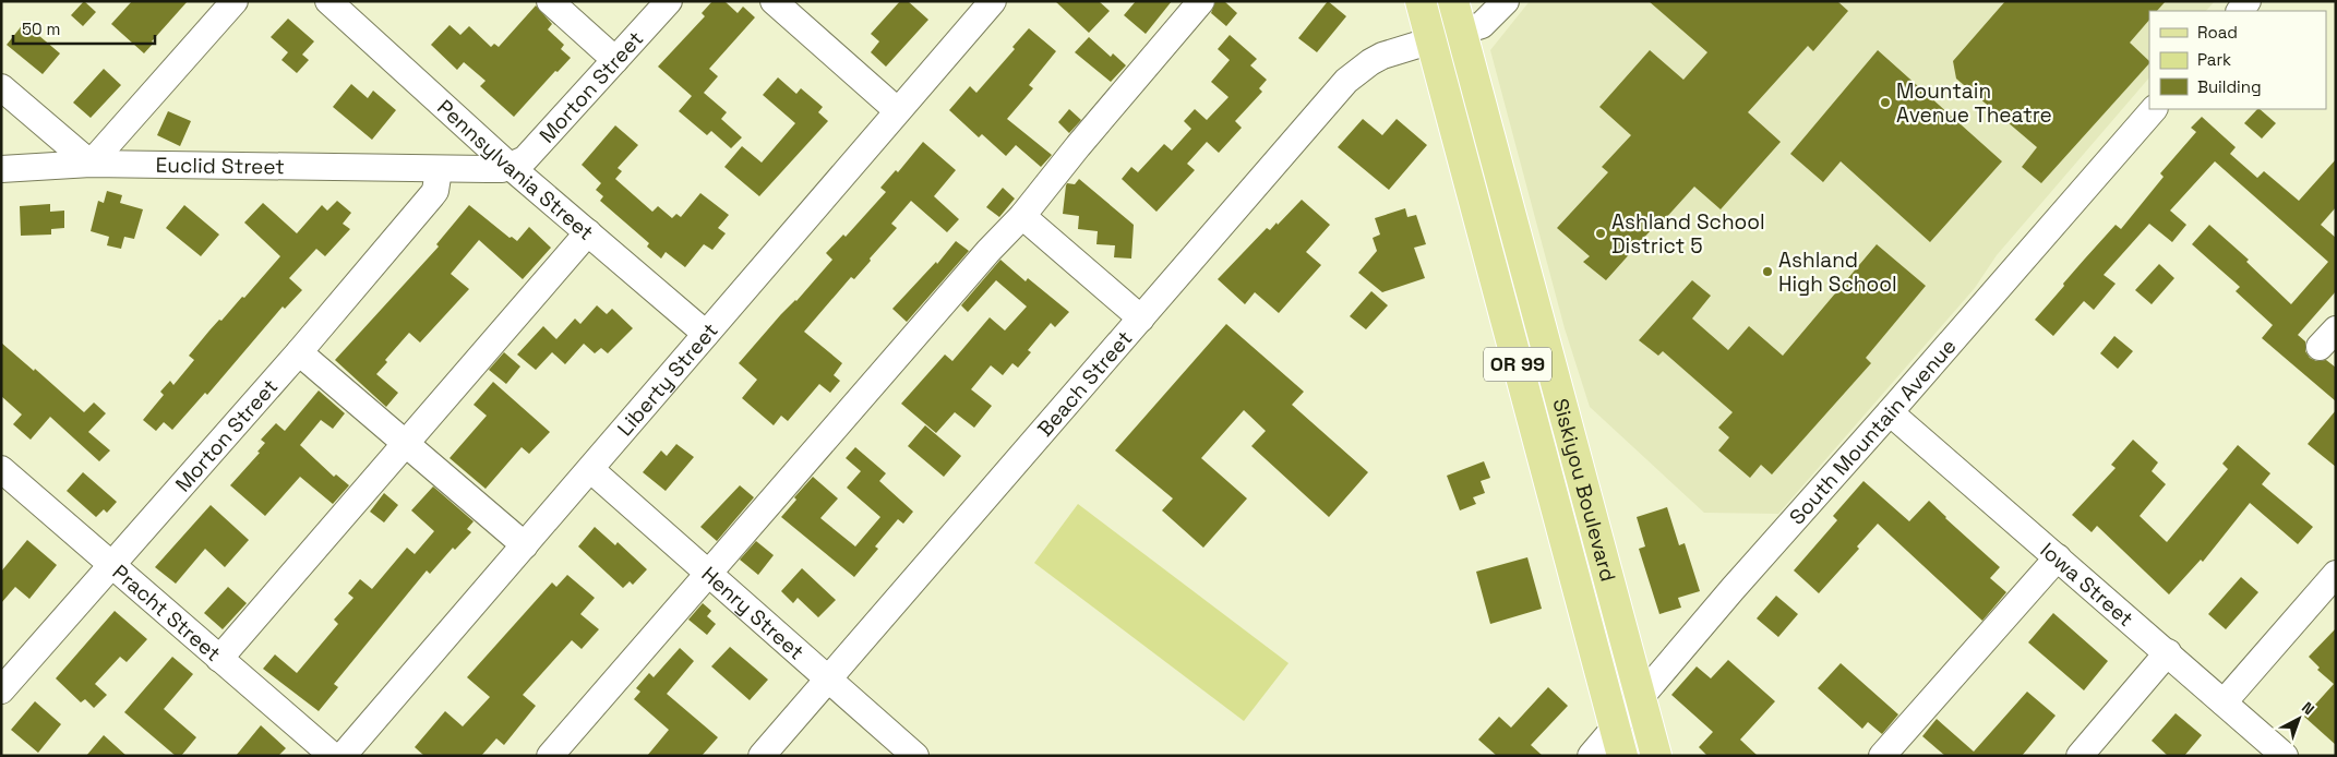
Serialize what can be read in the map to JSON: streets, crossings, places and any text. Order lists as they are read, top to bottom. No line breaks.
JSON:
{"streets":{"main road":["OR 99","Siskiyou Boulevard"],"street":["Morton Street","Euclid Street","Pennsylvania Street","Liberty Street","Beach Street","South Mountain Avenue","Iowa Street","Pracht Street","Henry Street"]},"crossings":[["Morton Street","Euclid Street"],["Morton Street","Pennsylvania Street"],["Morton Street","Pracht Street"],["Euclid Street","Pennsylvania Street"],["Pennsylvania Street","Liberty Street"],["Liberty Street","Henry Street"],["Beach Street","Siskiyou Boulevard"],["Beach Street","Henry Street"],["South Mountain Avenue","Siskiyou Boulevard"],["South Mountain Avenue","Iowa Street"]],"places":["Mountain Avenue Theatre","Ashland School District 5","Ashland High School"],"legend":["Road","Park","Building"],"scale_bar":"50 m","north":"top right"}
